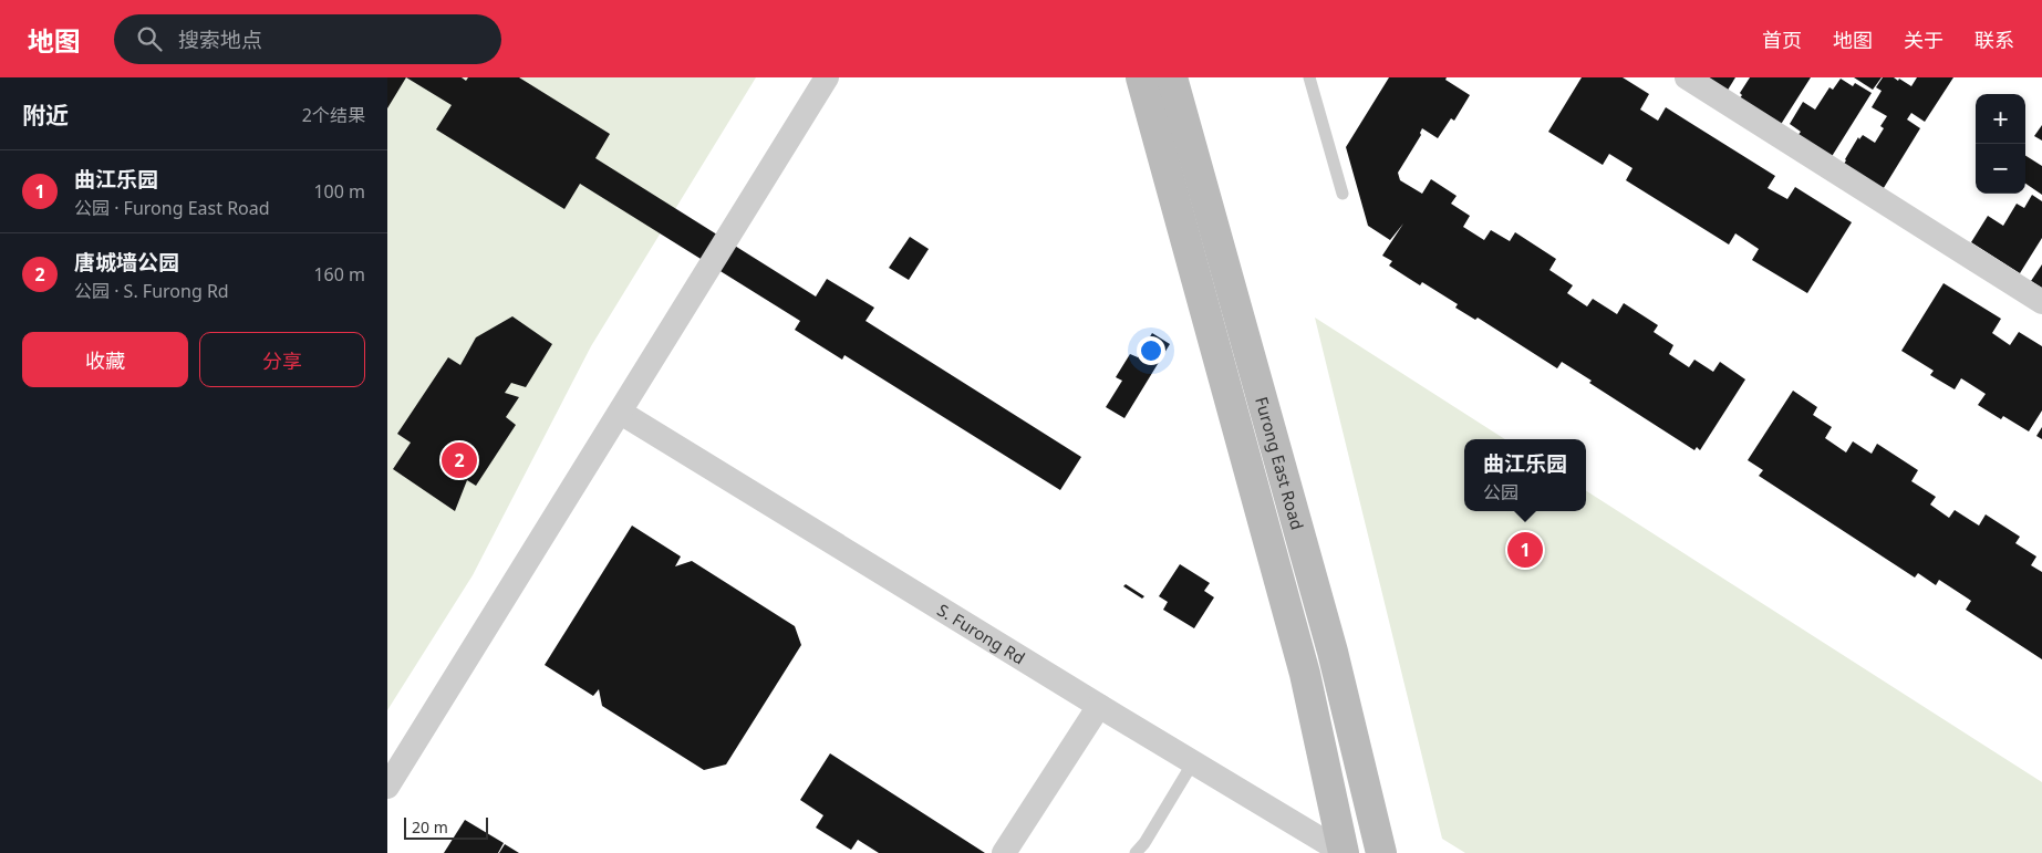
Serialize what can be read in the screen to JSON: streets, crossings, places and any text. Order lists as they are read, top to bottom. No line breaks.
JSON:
{"streets":{"main road":["Furong East Road"],"street":["S. Furong Rd"]},"crossings":[["Furong East Road","S. Furong Rd"]],"scale_bar":"20 m","page":{"header":"地图","search":"搜索地点","nav":["首页","地图","关于","联系"],"heading":["附近","2个结果"],"map_buttons":["+","−"],"list":[{"mark":"1","name":"曲江乐园","note":"公园 · Furong East Road","value":"100 m"},{"mark":"2","name":"唐城墙公园","note":"公园 · S. Furong Rd","value":"160 m"}],"buttons":["收藏","分享"],"popup":["曲江乐园","公园"],"pins":["2","1"],"scale":"20 m"}}
